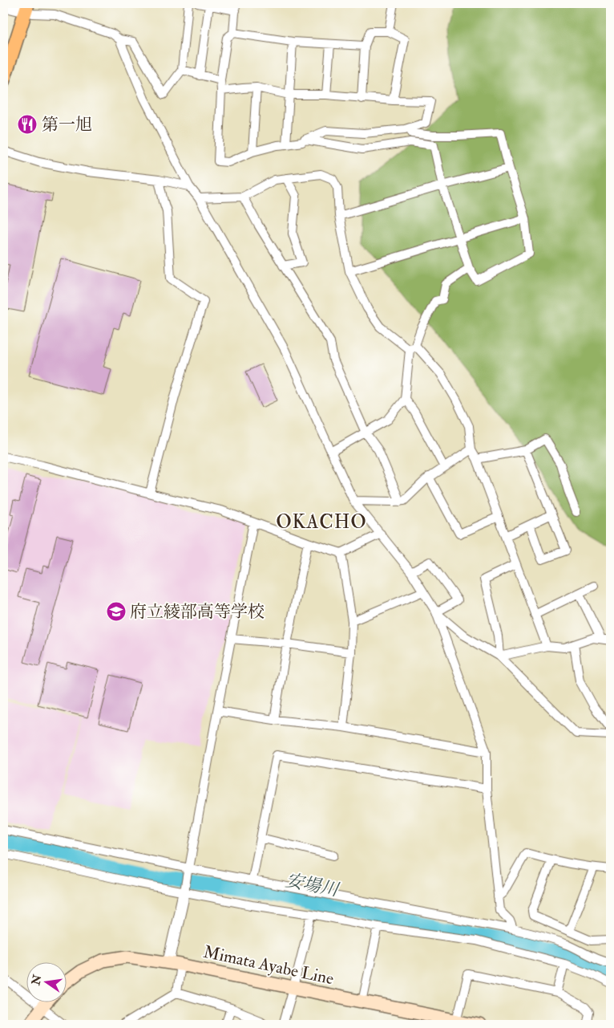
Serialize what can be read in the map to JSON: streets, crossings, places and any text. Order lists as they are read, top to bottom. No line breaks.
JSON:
{"streets":{"main road":["Mimata Ayabe Line"]},"districts":["OKACHO"],"water":["安場川"],"places":{"restaurant":["第一旭"],"school or university":["府立綾部高等学校"]},"north":"left"}
